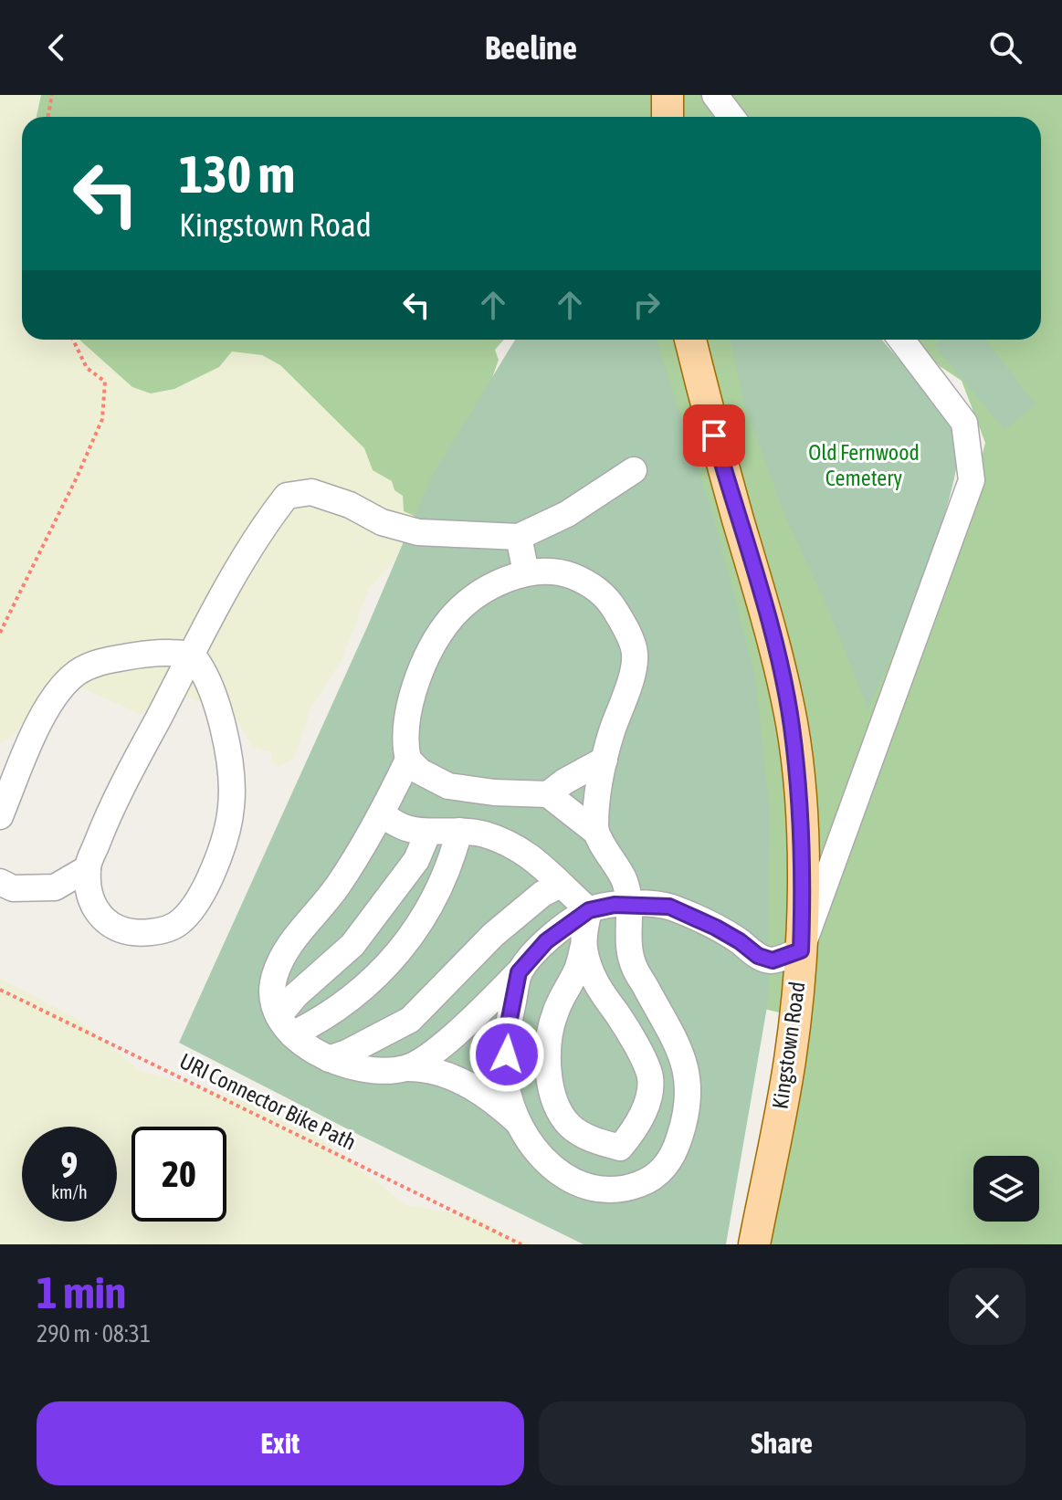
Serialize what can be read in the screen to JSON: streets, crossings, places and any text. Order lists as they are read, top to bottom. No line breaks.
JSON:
{"streets":{"main road":["Kingstown Road"],"path":["URI Connector Bike Path"]},"parks":["Old Fernwood Cemetery"],"page":{"header":"Beeline","turn":["130 m","Kingstown Road"],"speed":"9 km/h","limit":"20","heading":["1 min","290 m · 08:31"],"buttons":["Exit","Share"]}}
